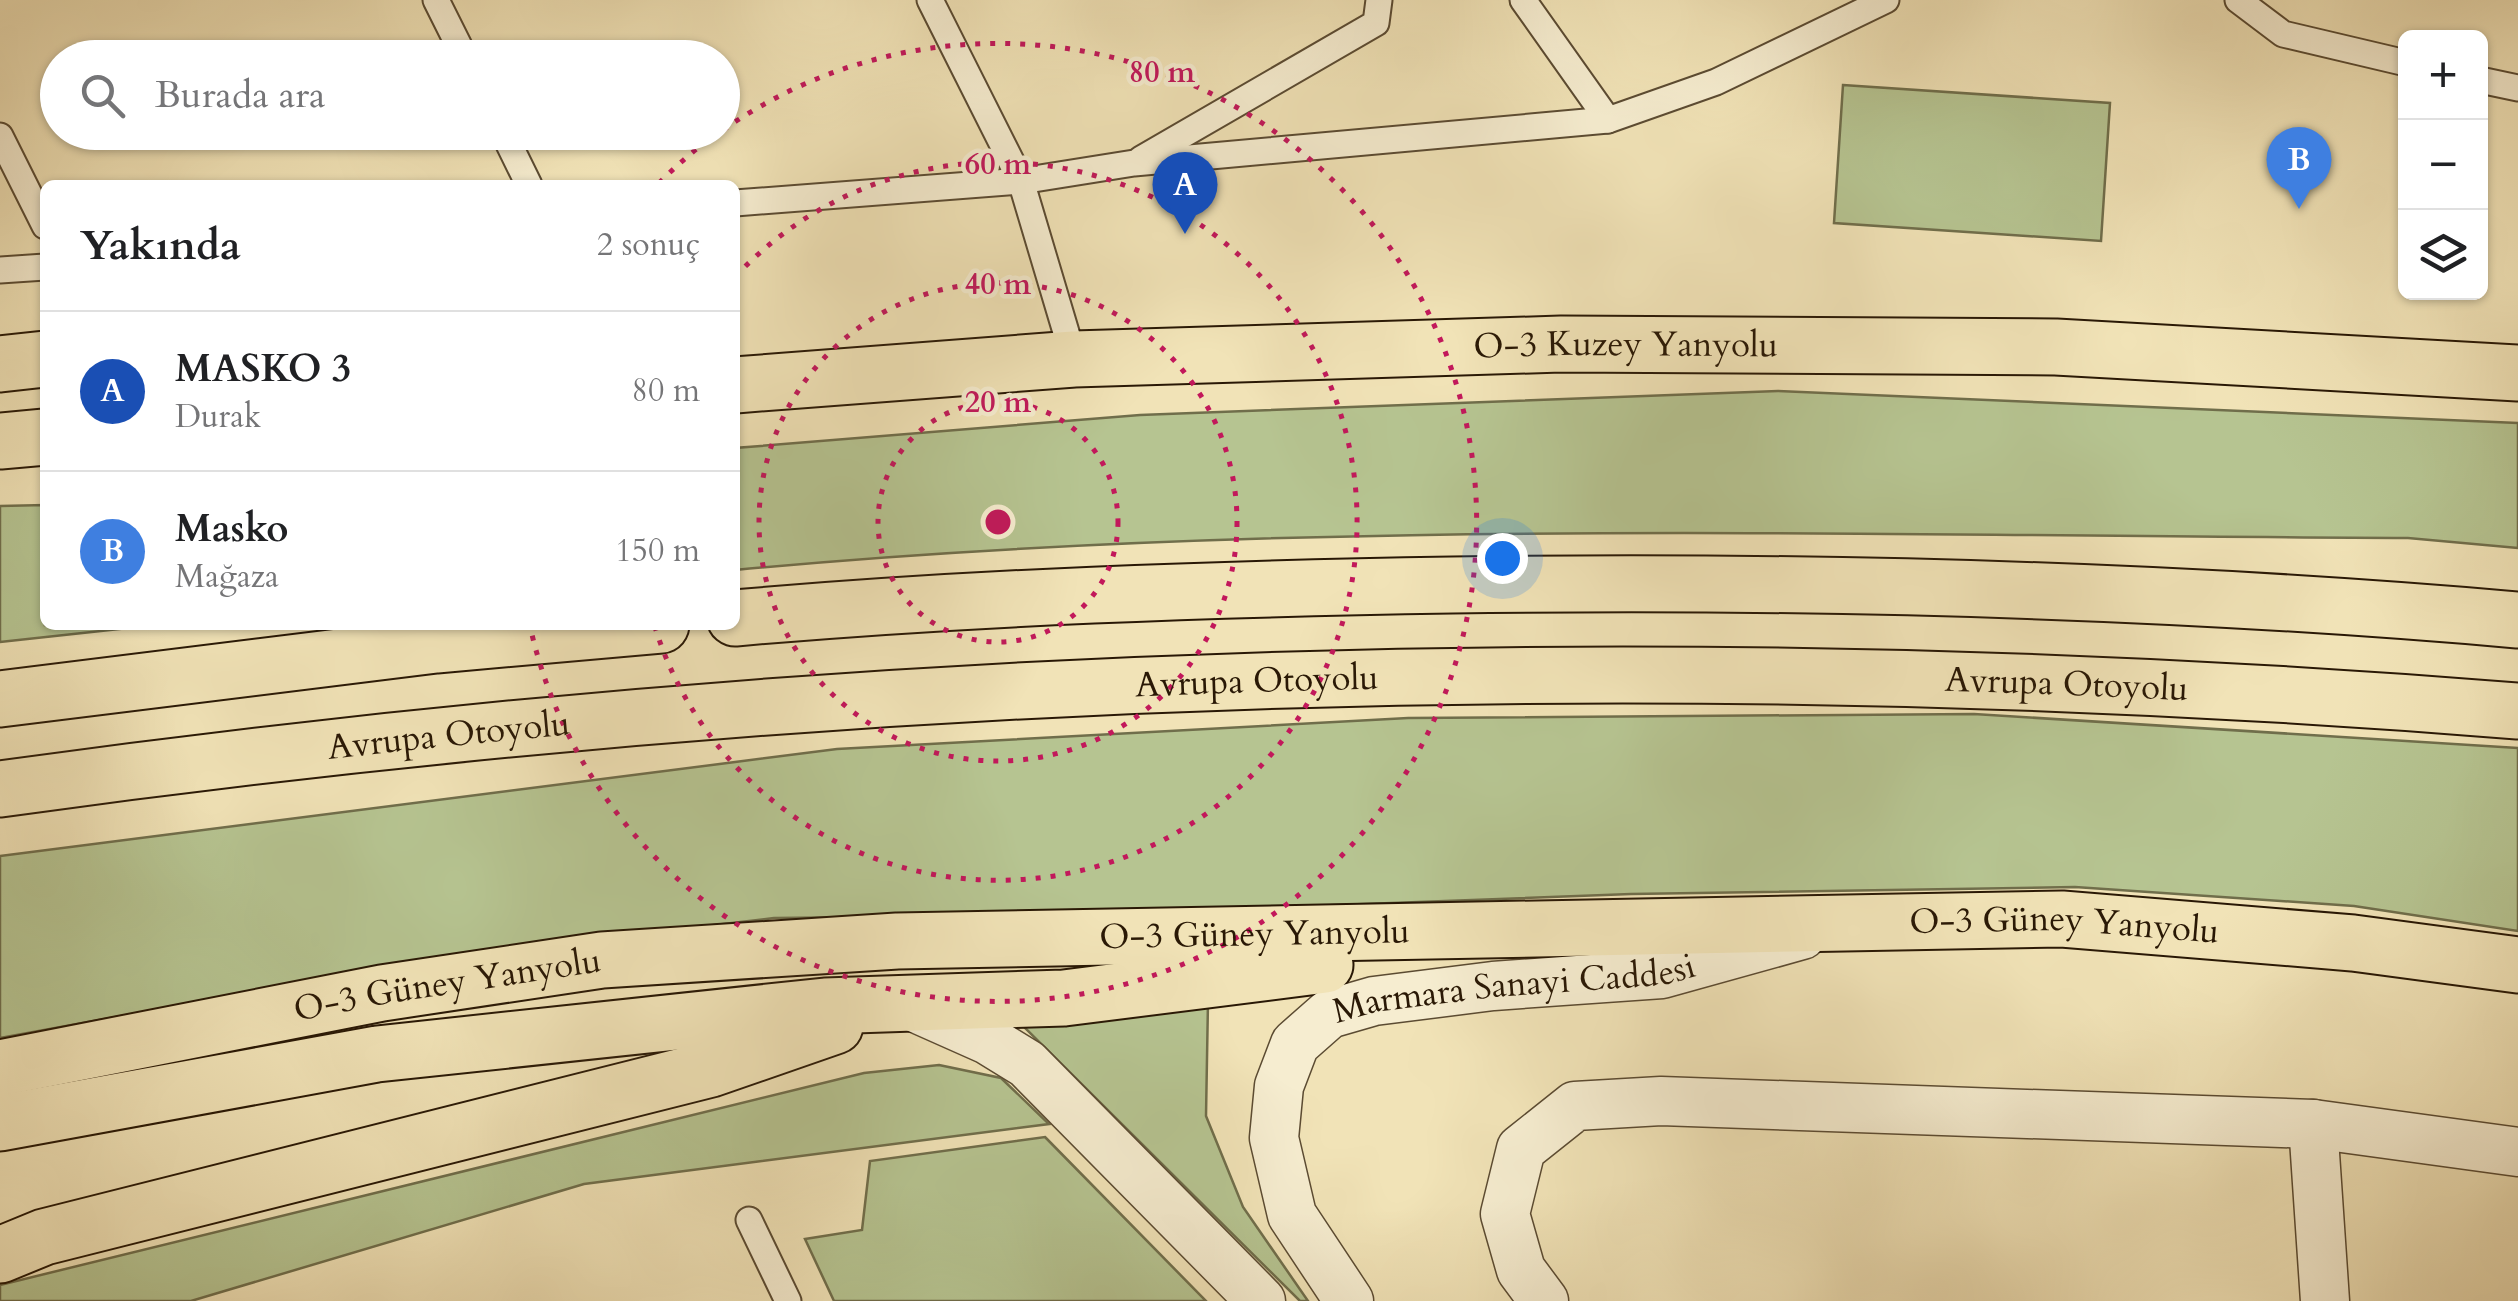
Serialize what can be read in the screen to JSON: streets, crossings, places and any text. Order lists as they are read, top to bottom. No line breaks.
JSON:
{"streets":{"main road":["O-3 Kuzey Yanyolu","Avrupa Otoyolu","O-3 Güney Yanyolu"],"street":["Marmara Sanayi Caddesi"]},"crossings":[["O-3 Güney Yanyolu","Marmara Sanayi Caddesi"]],"page":{"map_buttons":["+","−"],"search":"Burada ara","pins":["B","A"],"heading":["Yakında","2 sonuç"],"list":[{"mark":"A","name":"MASKO 3","note":"Durak","value":"80 m"},{"mark":"B","name":"Masko","note":"Mağaza","value":"150 m"}]},"rings":["80 m","60 m","40 m","20 m"]}
